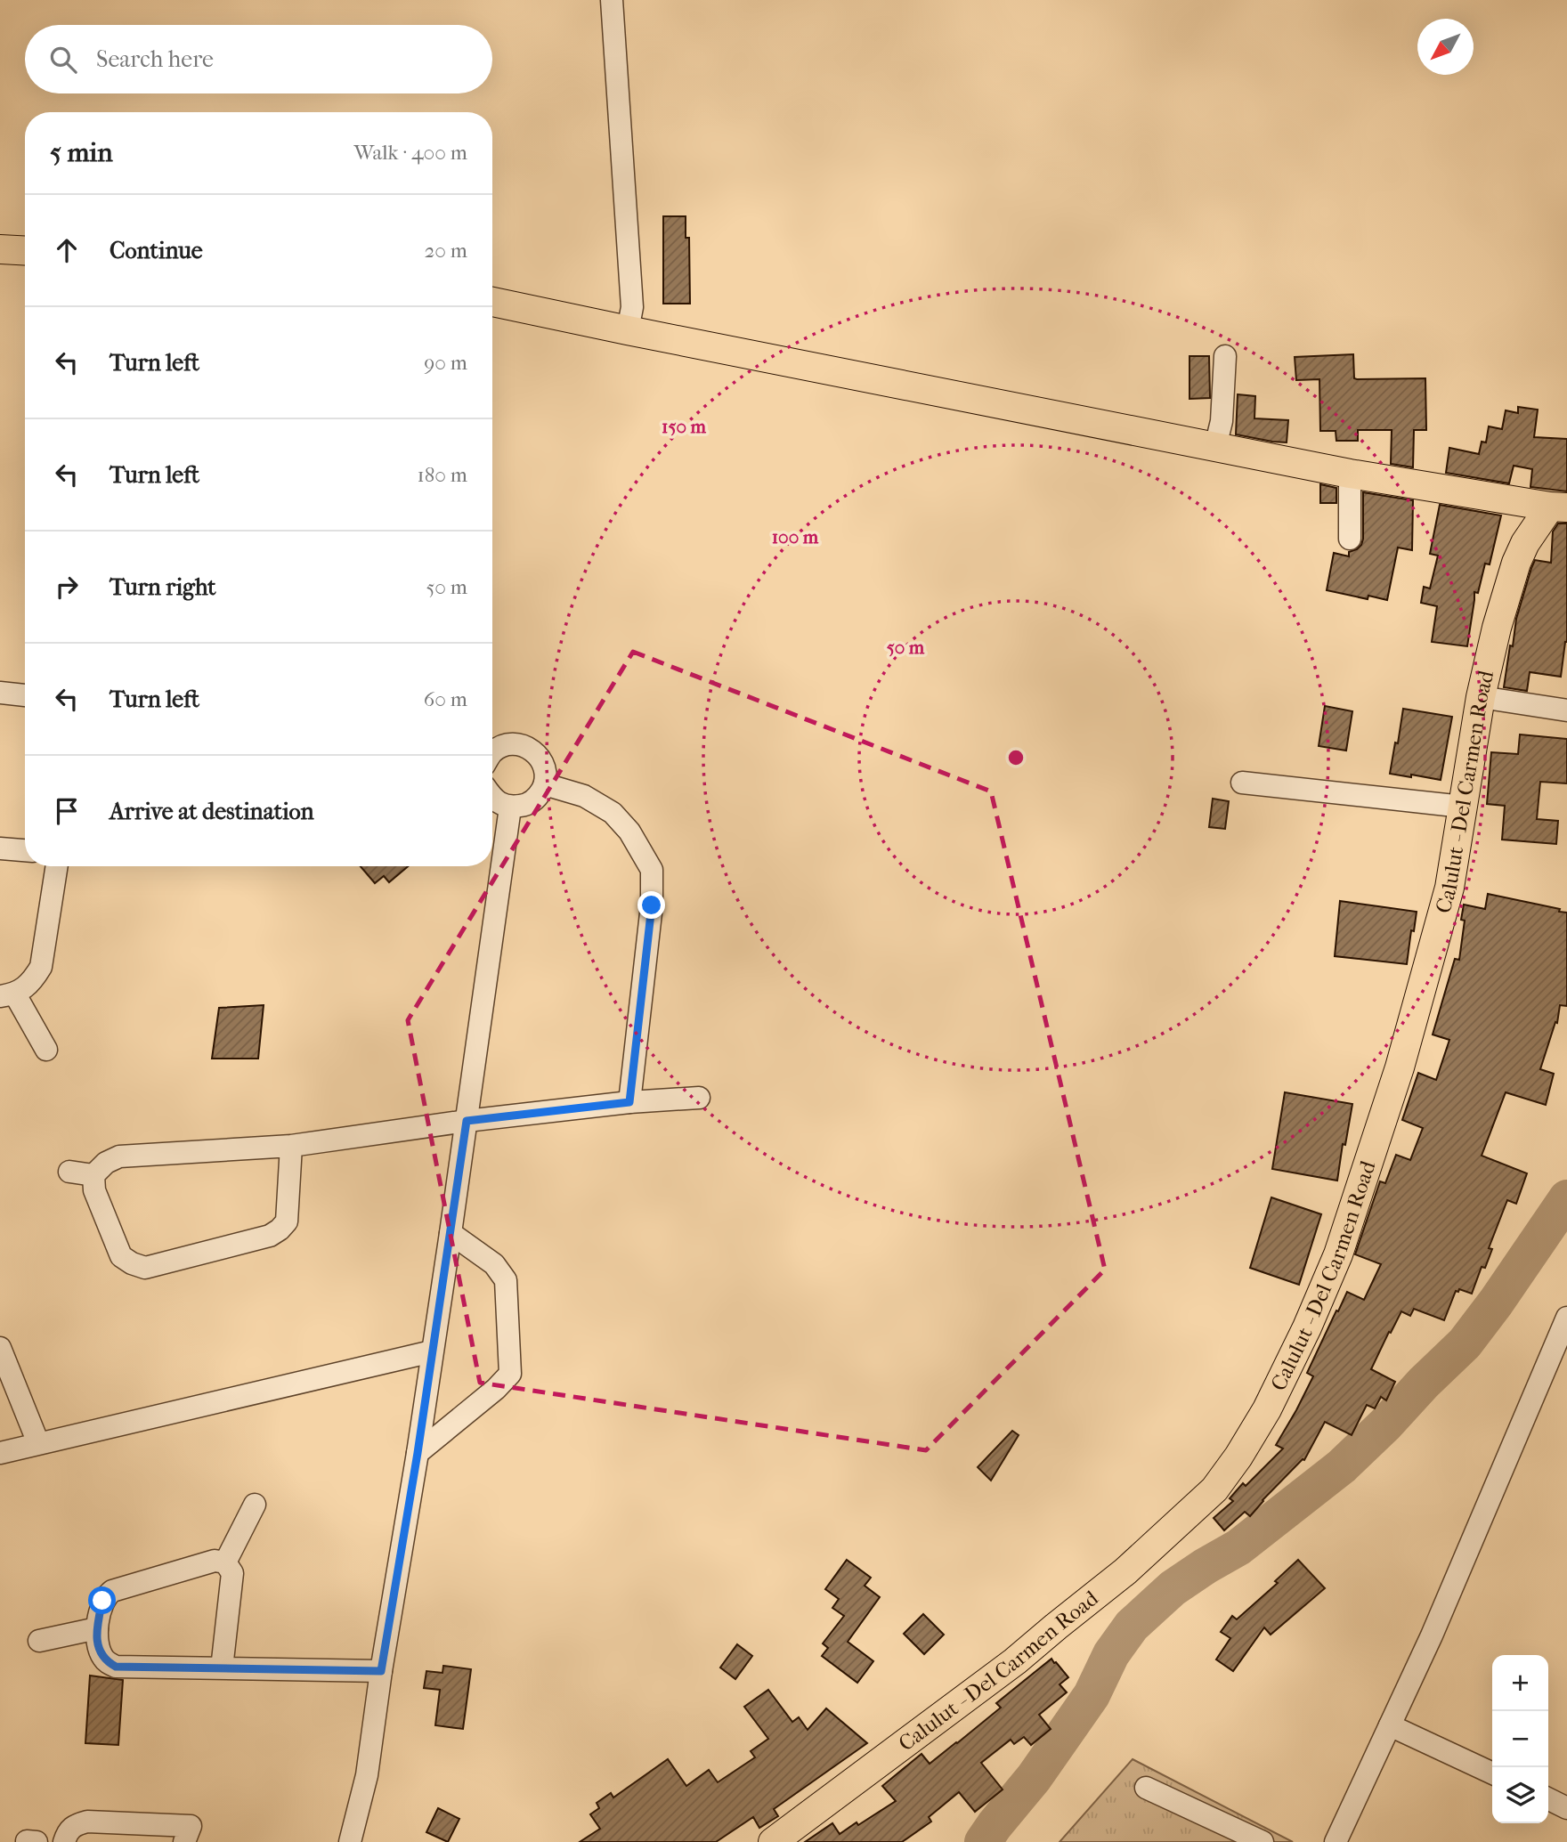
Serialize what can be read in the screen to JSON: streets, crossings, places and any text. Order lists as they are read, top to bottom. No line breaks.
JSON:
{"streets":{"main road":["Calulut - Del Carmen Road"]},"north":"bottom left","page":{"search":"Search here","heading":["5 min","Walk · 400 m"],"list":[["Continue","20 m"],["Turn left","90 m"],["Turn left","180 m"],["Turn right","50 m"],["Turn left","60 m"],"Arrive at destination"],"map_buttons":["+","−"]},"rings":["150 m","100 m","50 m"]}
